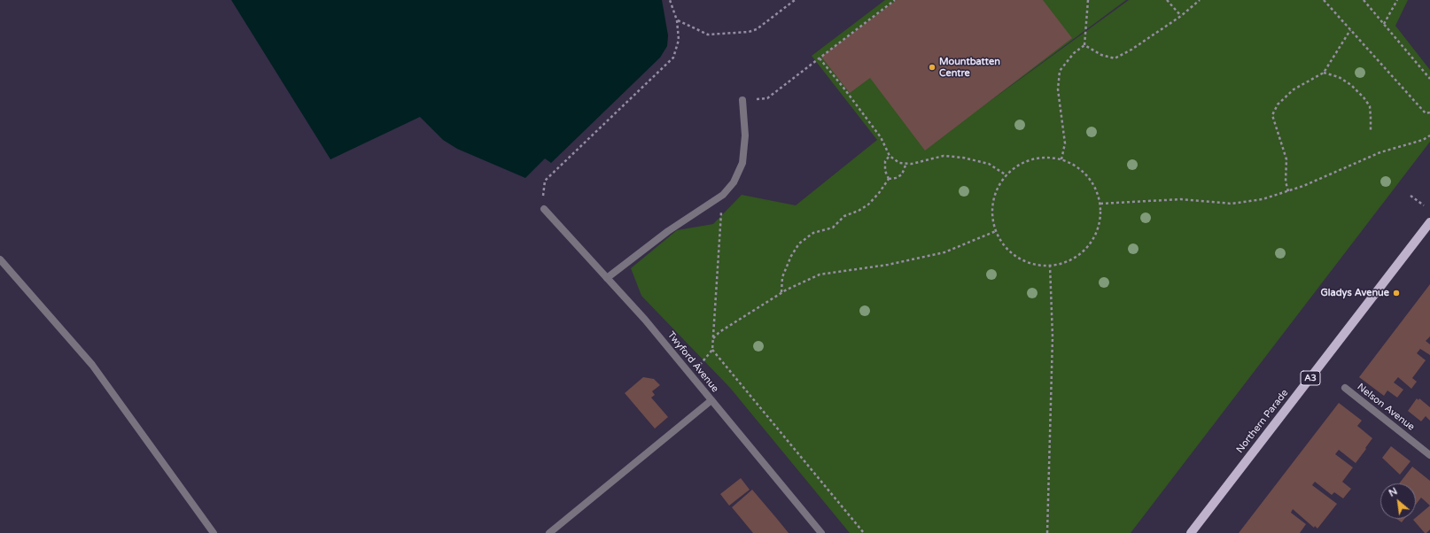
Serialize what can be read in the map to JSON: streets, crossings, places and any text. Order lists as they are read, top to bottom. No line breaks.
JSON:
{"streets":{"main road":["A3","Northern Parade"],"street":["Twyford Avenue","Nelson Avenue"]},"places":["Mountbatten Centre","Gladys Avenue"],"north":"top left"}
